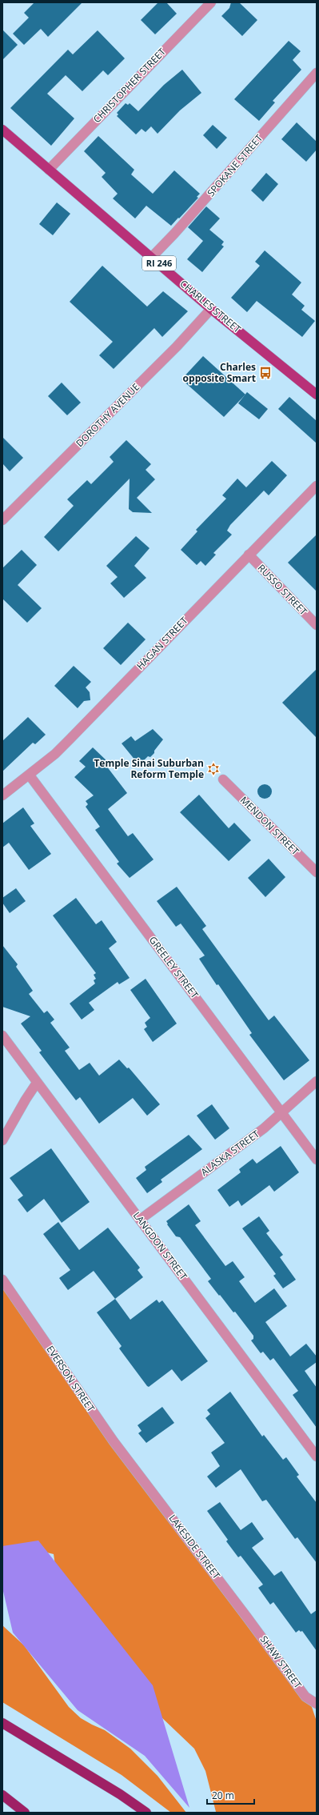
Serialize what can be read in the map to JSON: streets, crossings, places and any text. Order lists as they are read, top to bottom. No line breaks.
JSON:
{"streets":{"main road":["RI 246","CHARLES STREET"],"street":["CHRISTOPHER STREET","SPOKANE STREET","DOROTHY AVENUE","RUSSO STREET","HAGAN STREET","MENDON STREET","GREELEY STREET","ALASKA STREET","LANGDON STREET","EVERSON STREET","LAKESIDE STREET","SHAW STREET"]},"crossings":[["CHRISTOPHER STREET","CHARLES STREET"],["SPOKANE STREET","CHARLES STREET"],["CHARLES STREET","DOROTHY AVENUE"],["RUSSO STREET","HAGAN STREET"],["HAGAN STREET","GREELEY STREET"],["GREELEY STREET","ALASKA STREET"],["ALASKA STREET","LANGDON STREET"],["EVERSON STREET","LAKESIDE STREET"],["LAKESIDE STREET","SHAW STREET"]],"places":{"bus stop":["Charles opposite Smart"],"synagogue":["Temple Sinai Suburban Reform Temple"]},"scale_bar":"20 m"}
